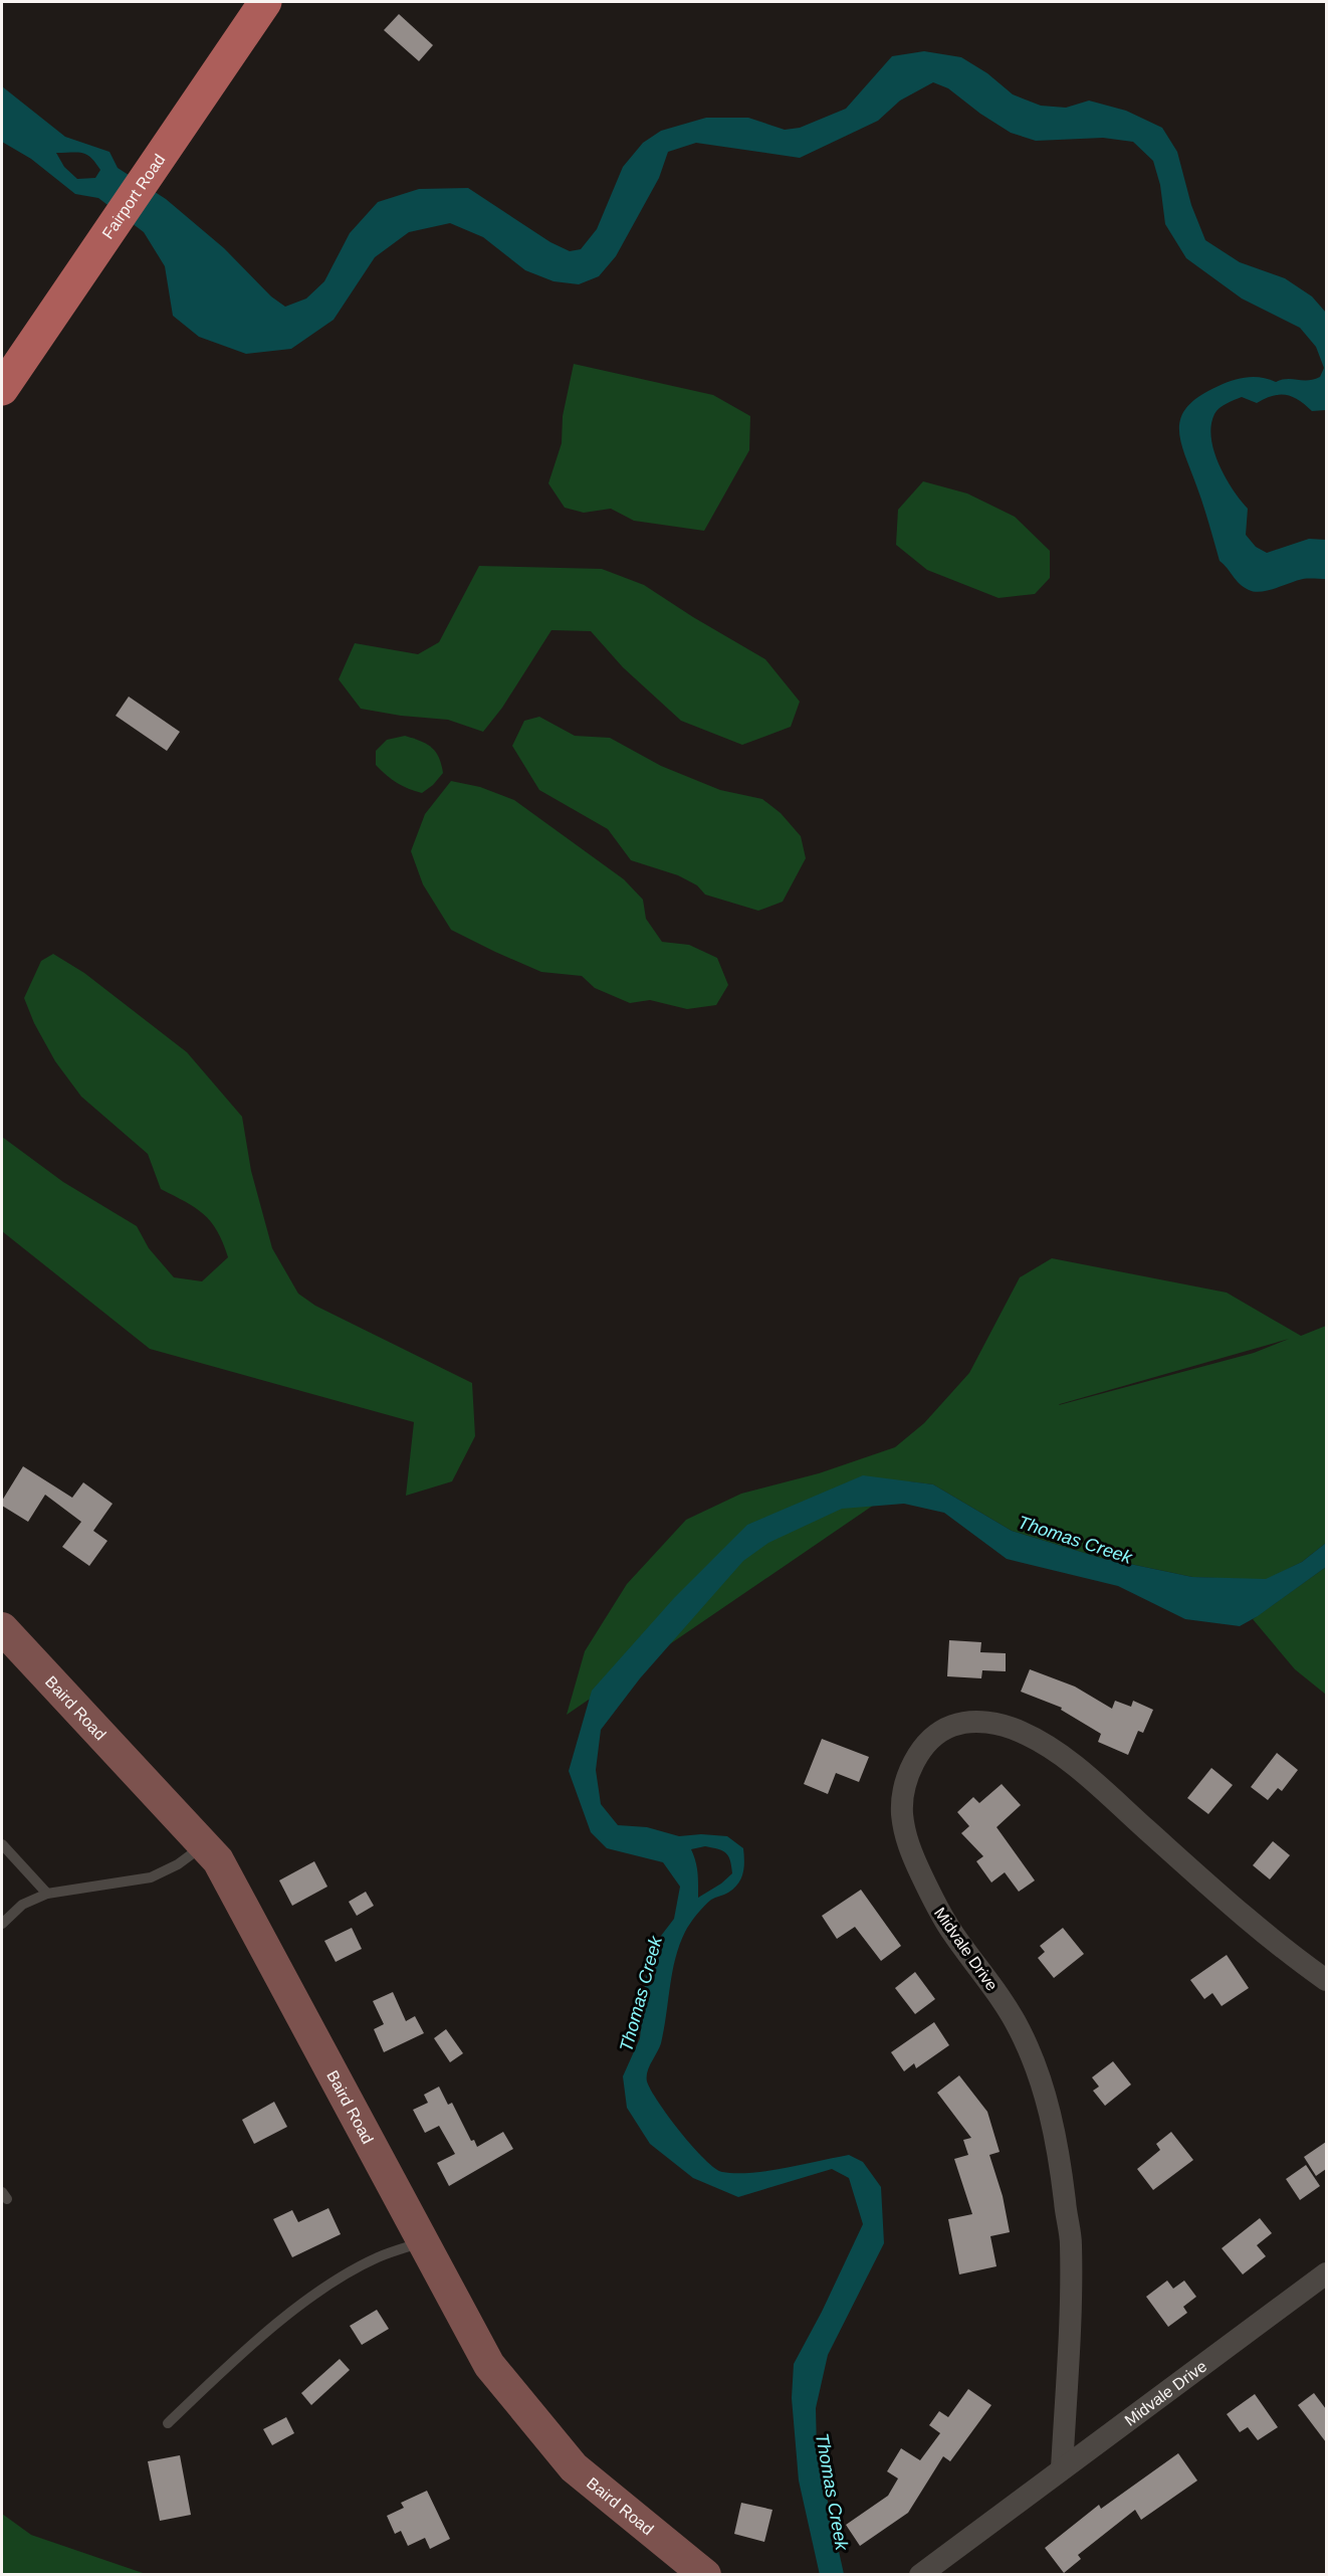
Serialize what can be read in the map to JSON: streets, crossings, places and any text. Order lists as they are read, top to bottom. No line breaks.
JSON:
{"streets":{"main road":["Fairport Road"],"street":["Baird Road","Midvale Drive"]},"water":["Thomas Creek"]}
